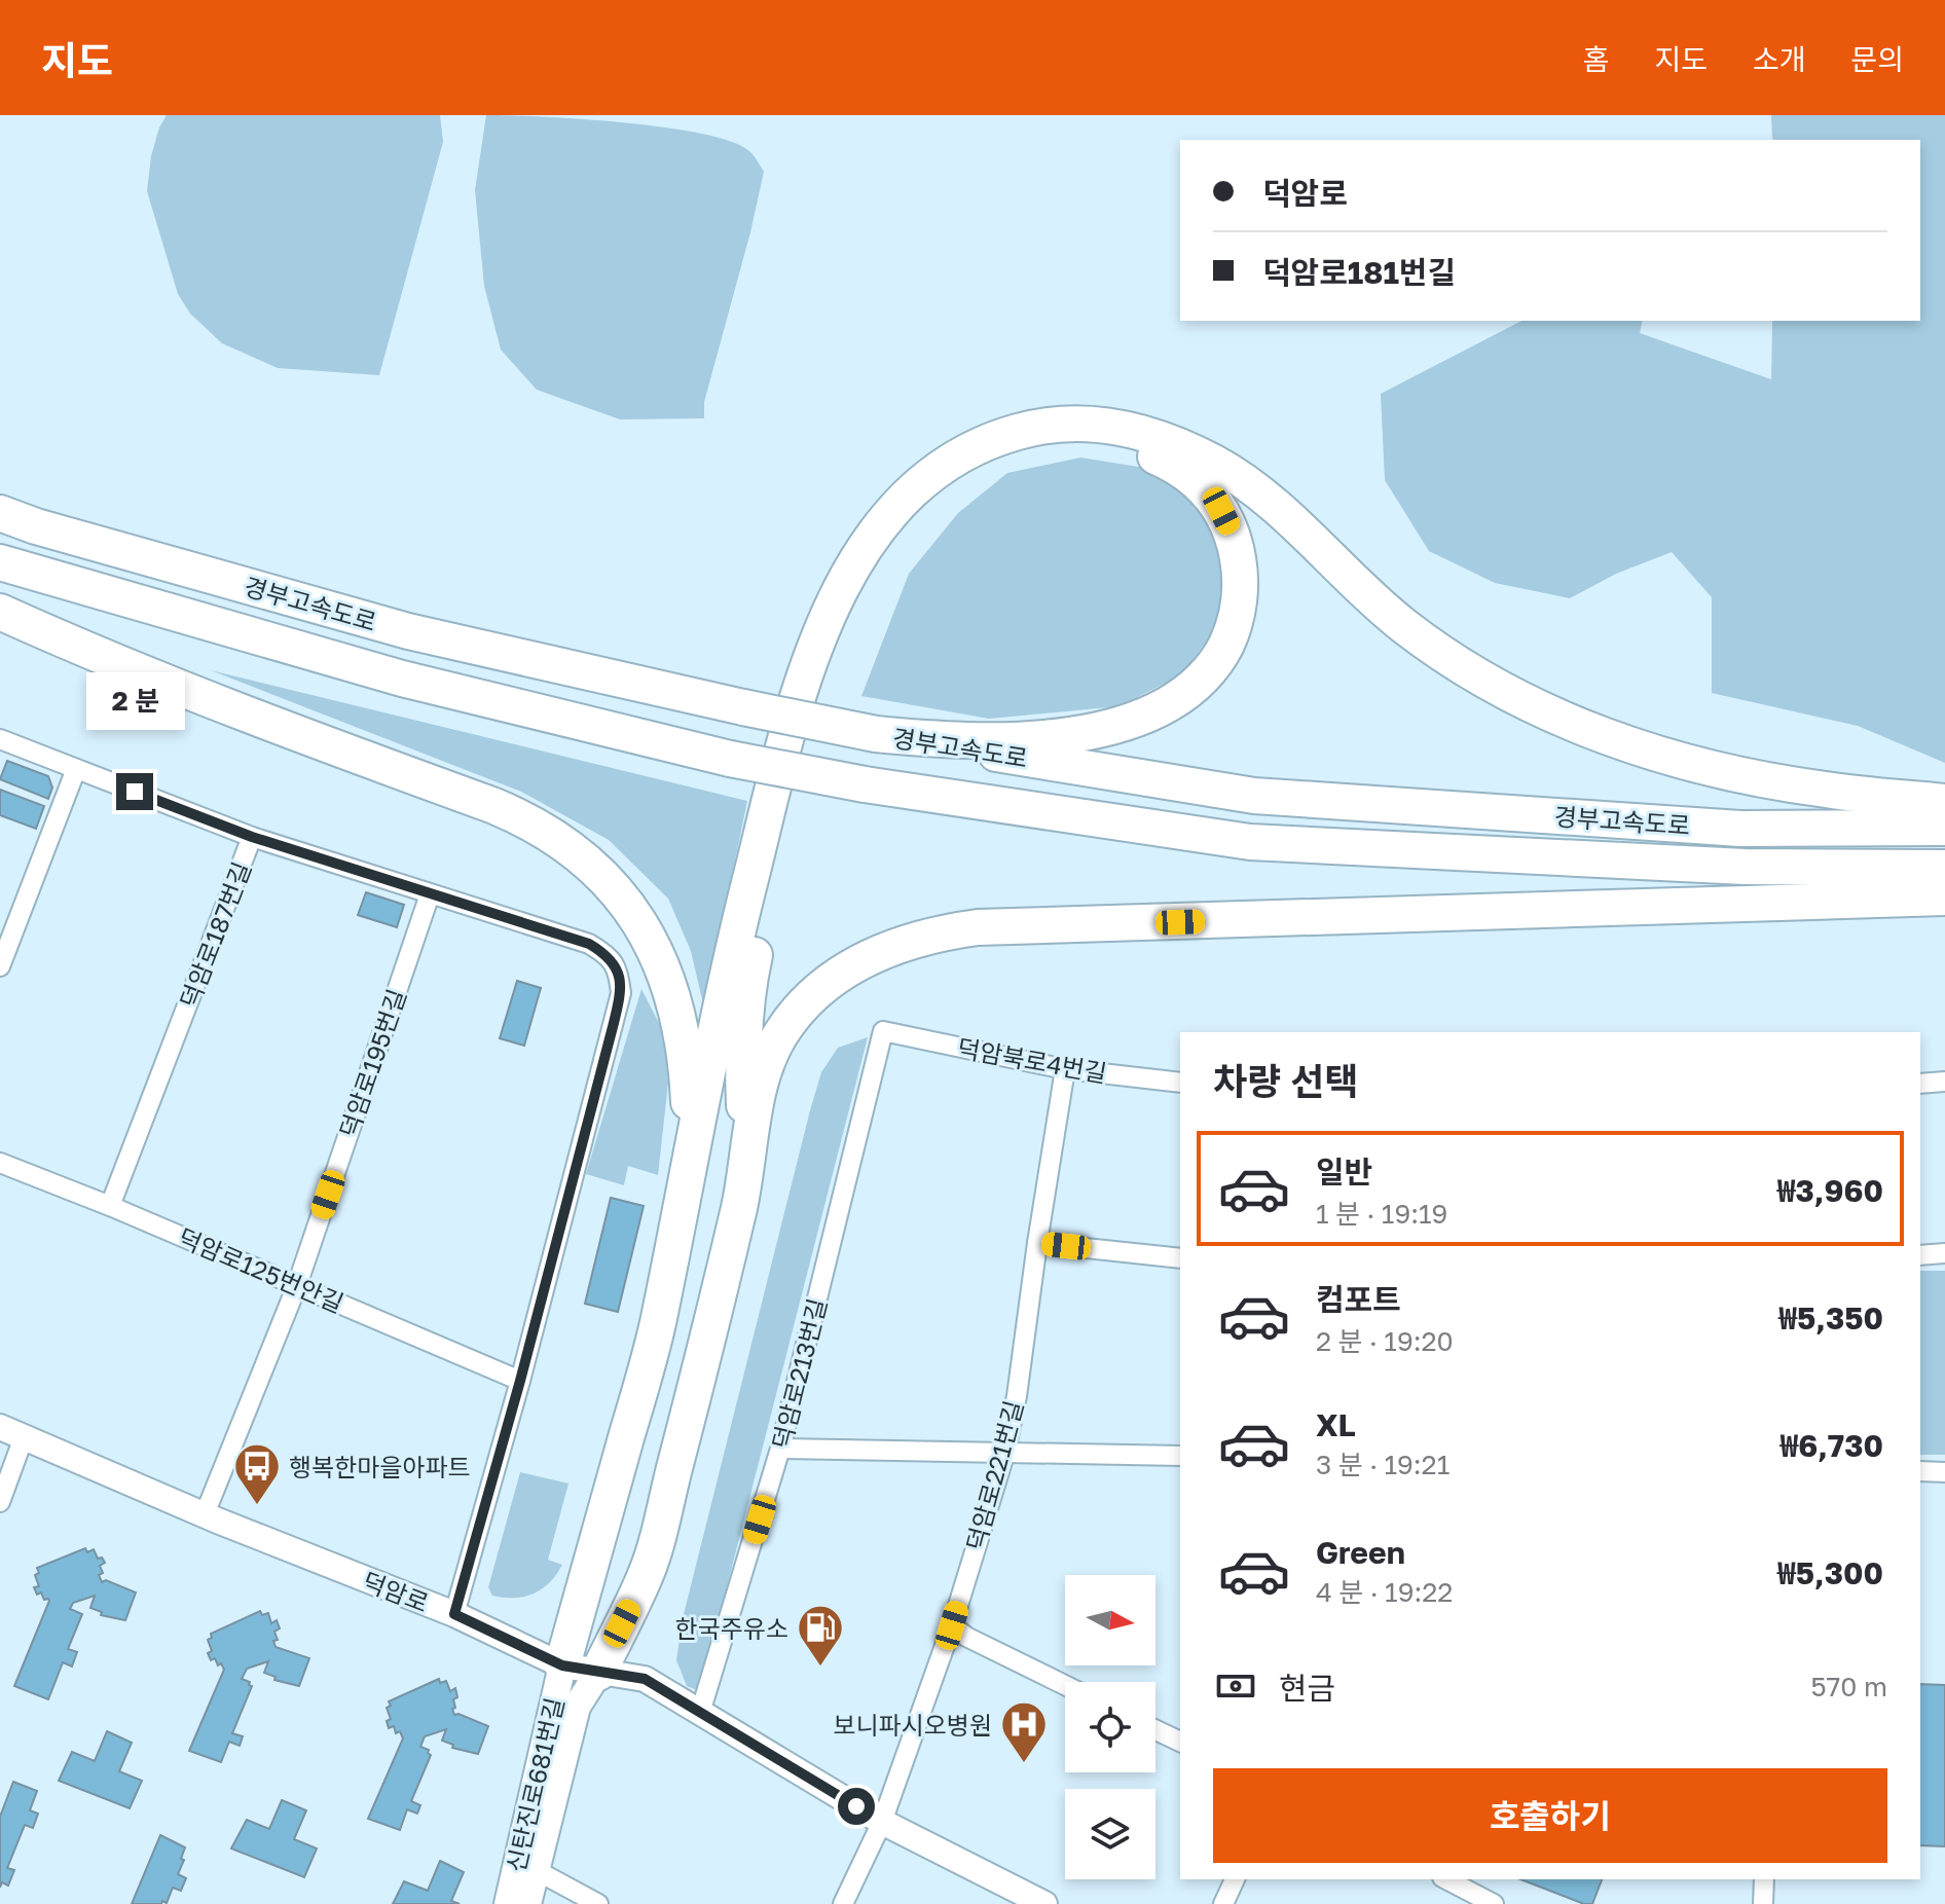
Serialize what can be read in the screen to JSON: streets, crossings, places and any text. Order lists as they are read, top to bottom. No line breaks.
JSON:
{"streets":{"highway":["경부고속도로"],"main road":["신탄진로681번길"],"street":["덕암로187번길","덕암북로4번길","덕암로195번길","덕암로125번안길","덕암로213번길","덕암로221번길","덕암로"]},"crossings":[["덕암로187번길","덕암로195번길"],["덕암로187번길","덕암로125번안길"],["덕암북로4번길","덕암로213번길"],["덕암북로4번길","덕암로221번길"],["덕암로195번길","덕암로125번안길"],["덕암로195번길","덕암로"],["덕암로213번길","덕암로"],["덕암로221번길","덕암로"],["덕암로","신탄진로681번길"]],"places":{"bus stop":["행복한마을아파트"],"fuel station":["한국주유소"],"hospital":["보니파시오병원"]},"north":"right","page":{"header":"지도","nav":["홈","지도","소개","문의"],"banner":["덕암로","덕암로181번길"],"bubble":"2 분","heading":"차량 선택","list":[{"name":"일반","note":"1 분 · 19:19","value":"₩3,960"},{"name":"컴포트","note":"2 분 · 19:20","value":"₩5,350"},{"name":"XL","note":"3 분 · 19:21","value":"₩6,730"},{"name":"Green","note":"4 분 · 19:22","value":"₩5,300"}],"pay":["현금","570 m"],"buttons":"호출하기"}}
